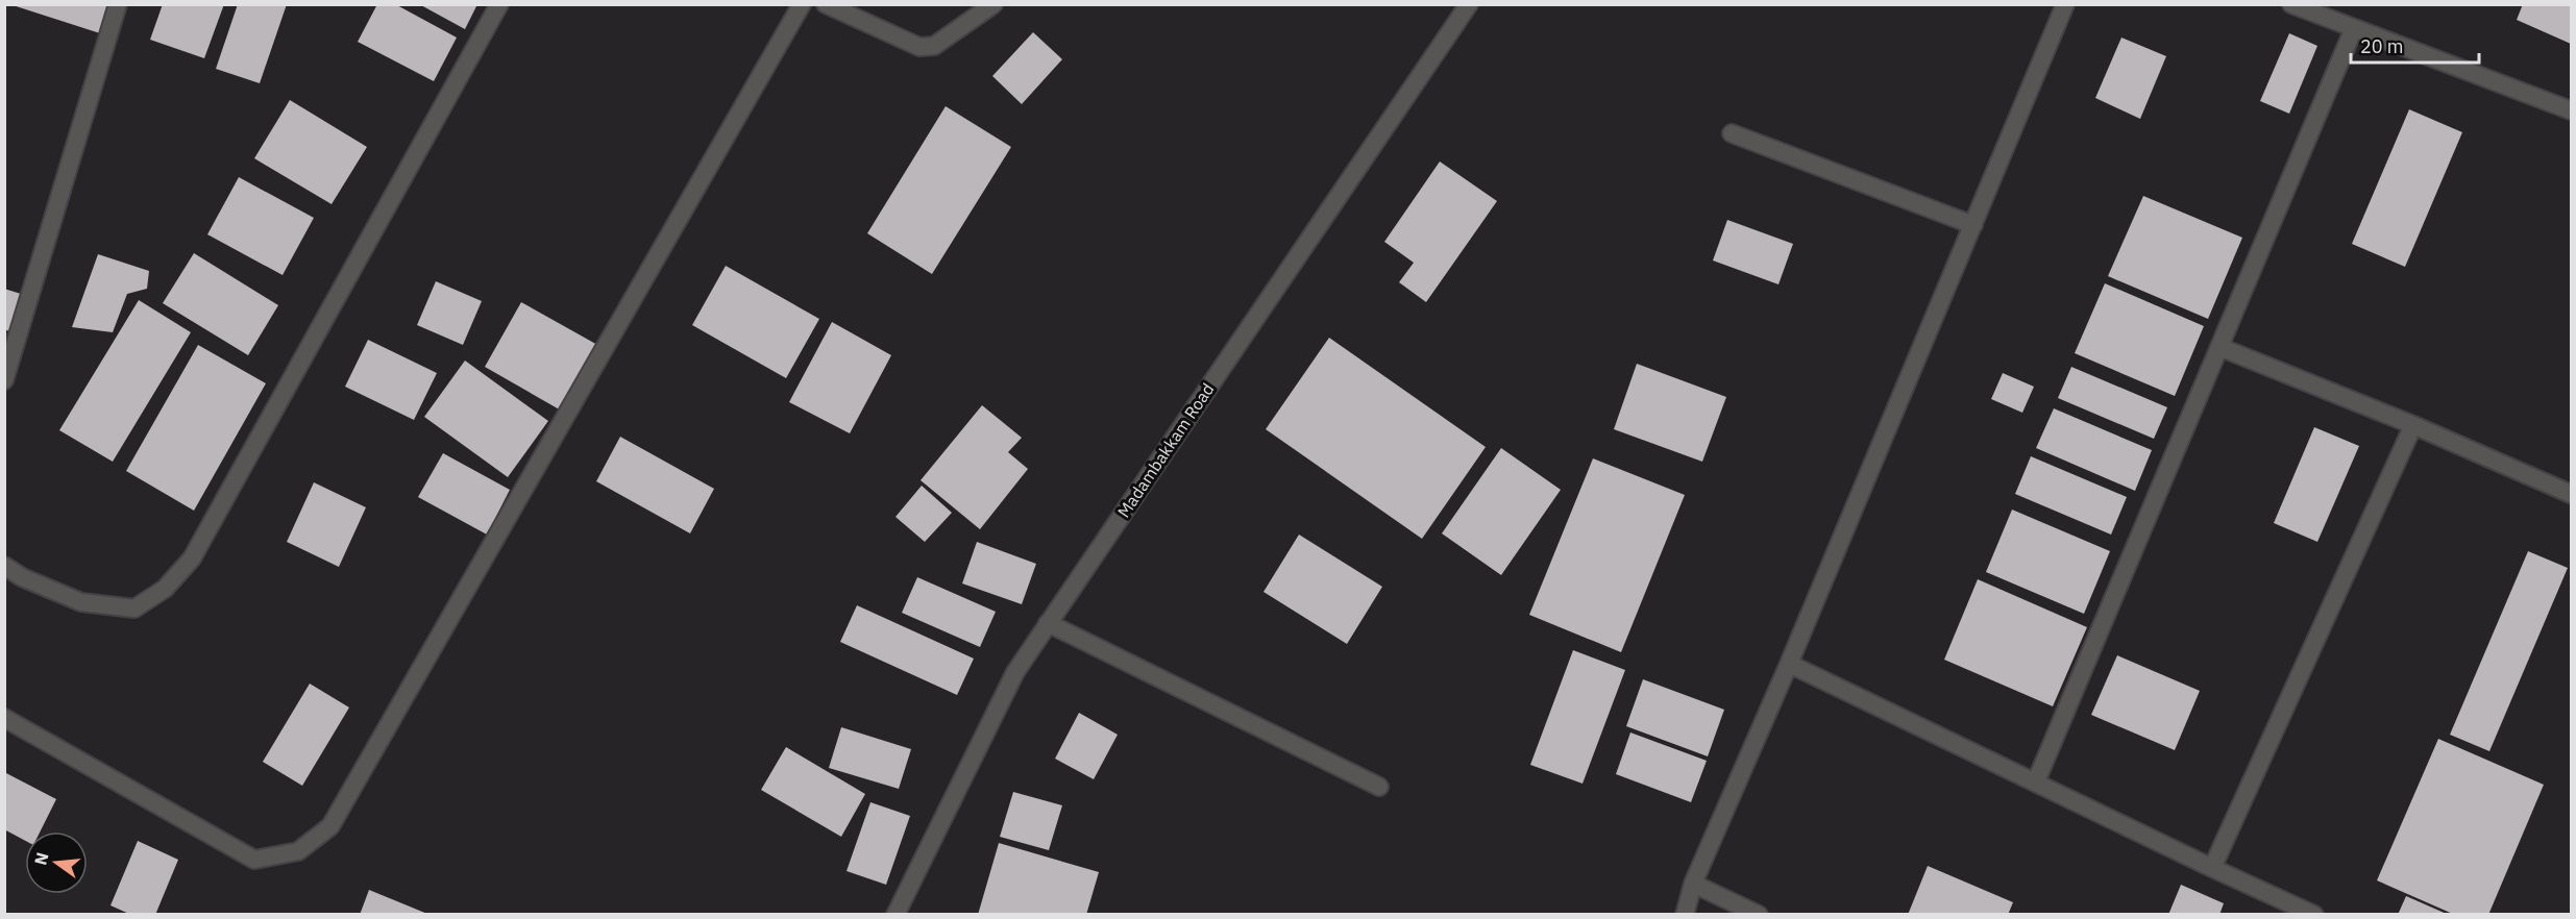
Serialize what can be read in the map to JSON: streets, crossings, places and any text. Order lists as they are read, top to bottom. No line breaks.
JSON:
{"streets":{"street":["Madambakkam Road"]},"scale_bar":"20 m","north":"left"}
